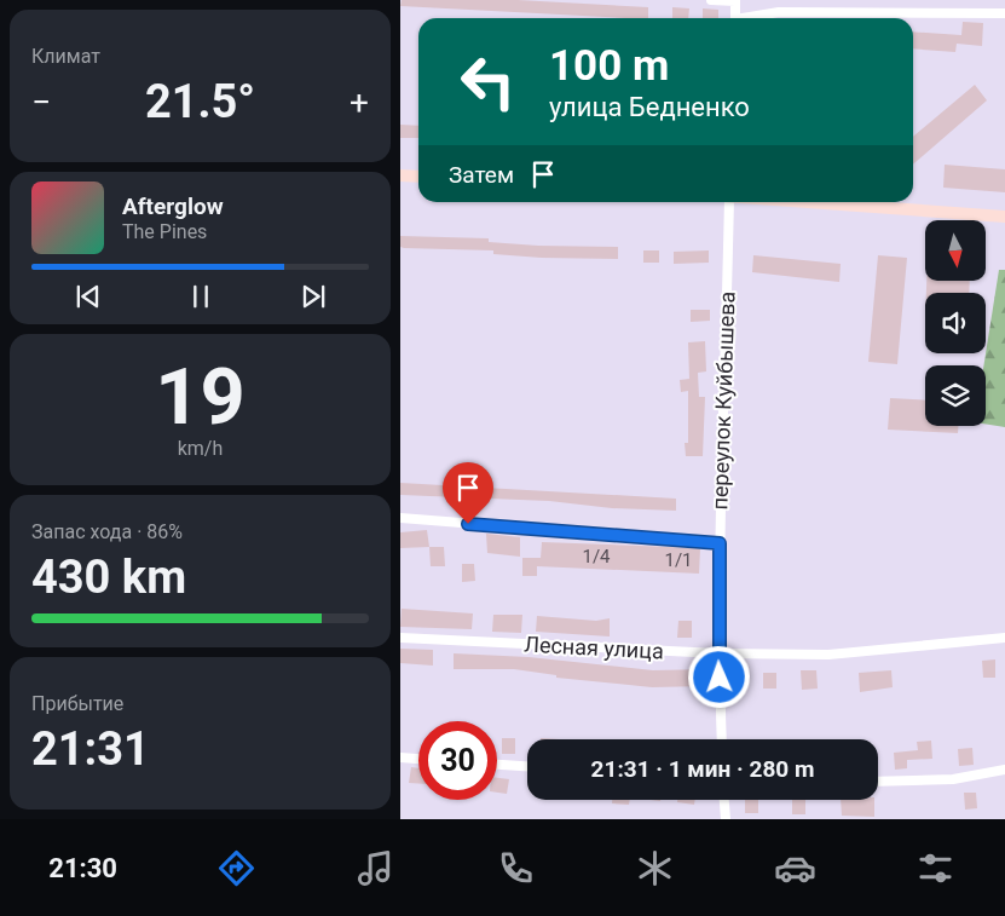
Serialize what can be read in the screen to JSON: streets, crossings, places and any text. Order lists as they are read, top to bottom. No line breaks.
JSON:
{"streets":{"street":["переулок Куйбышева","Лесная улица"]},"crossings":[["переулок Куйбышева","Лесная улица"]],"house_numbers":["1/4","1/1"],"north":"bottom","page":{"tile":["Климат",["19","km/h"],["Запас хода · 86%","430 km"],["Прибытие","21:31"]],"turn":["100 m","улица Бедненко"],"heat":["−","21.5°","+"],"then":"Затем","song":["Afterglow","The Pines"],"limit":"30","trip":"21:31 · 1 мин · 280 m","tabs":"21:30"}}
